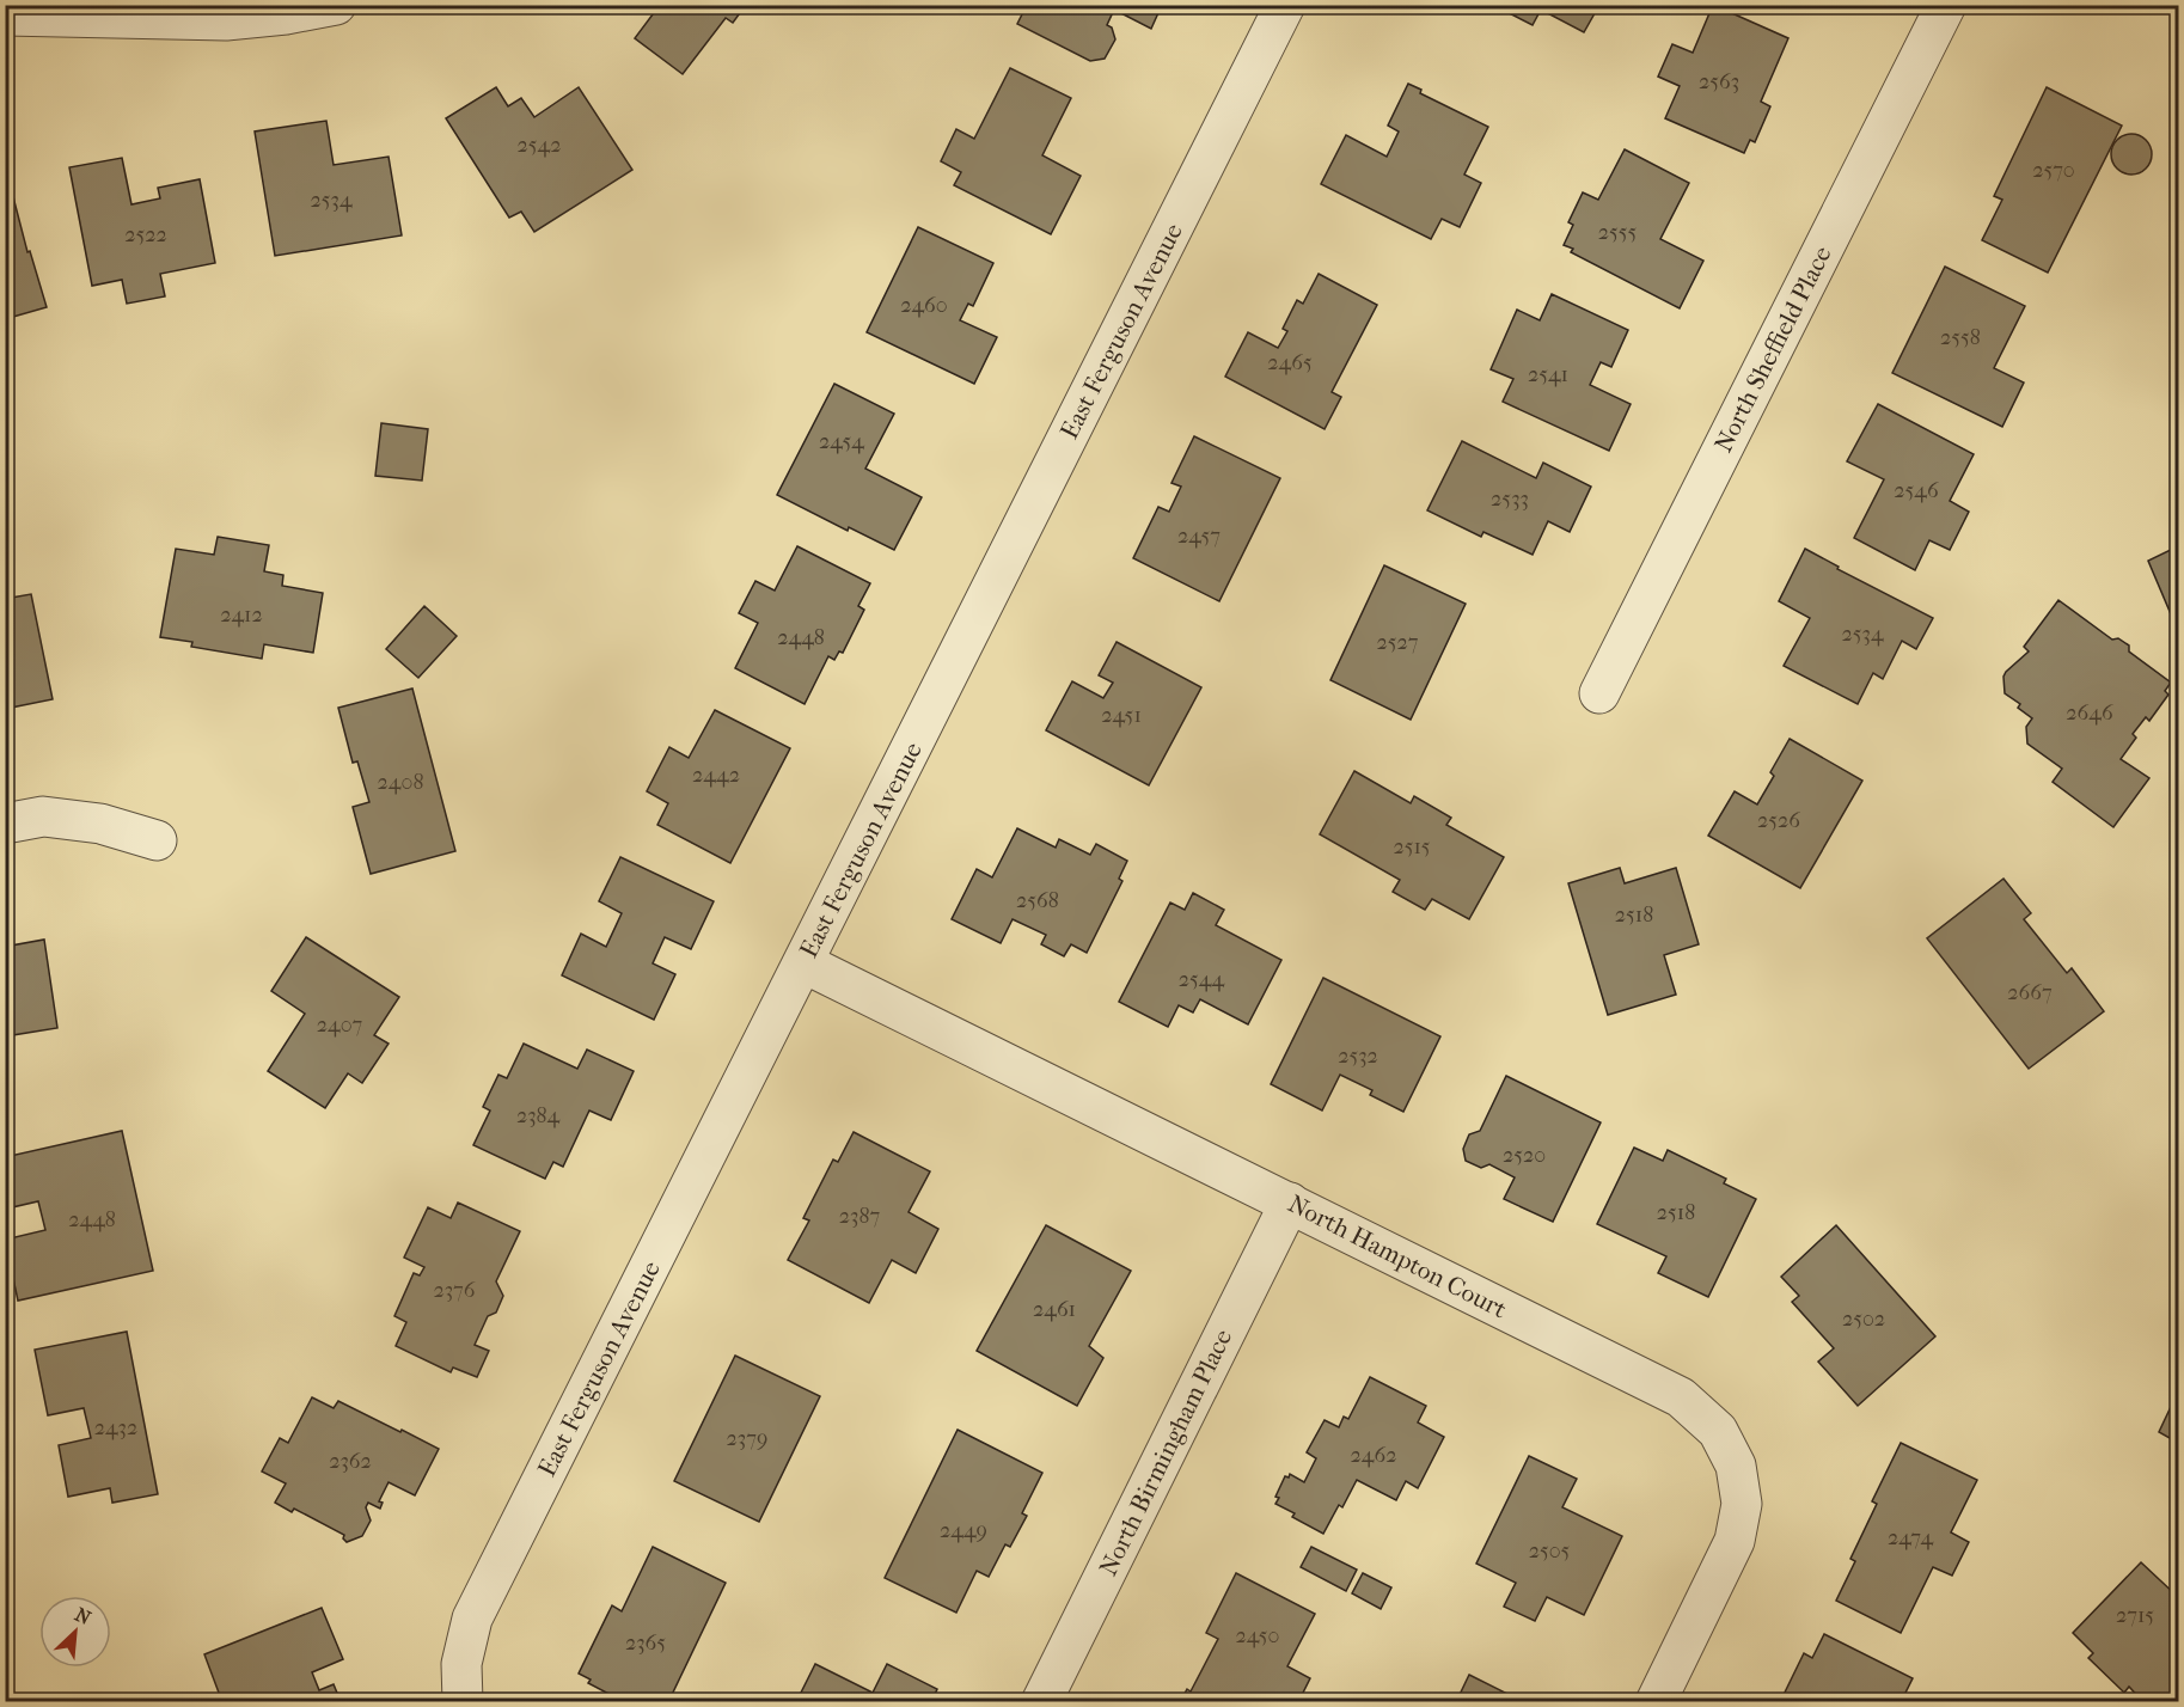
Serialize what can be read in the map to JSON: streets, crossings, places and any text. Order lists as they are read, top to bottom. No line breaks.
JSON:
{"streets":{"street":["East Ferguson Avenue","North Sheffield Place","North Hampton Court","North Birmingham Place"]},"crossings":[["East Ferguson Avenue","North Hampton Court"],["North Hampton Court","North Birmingham Place"]],"house_numbers":["2563","2542","2570","2534","2555","2522","2460","2558","2465","2541","2454","2546","2533","2457","2412","2534","2448","2527","2646","2451","2442","2408","2526","2515","2568","2518","2544","2667","2407","2532","2384","2520","2518","2387","2448","2376","2461","2502","2432","2379","2462","2362","2449","2474","2505","2715","2450","2365"],"north":"top right"}
